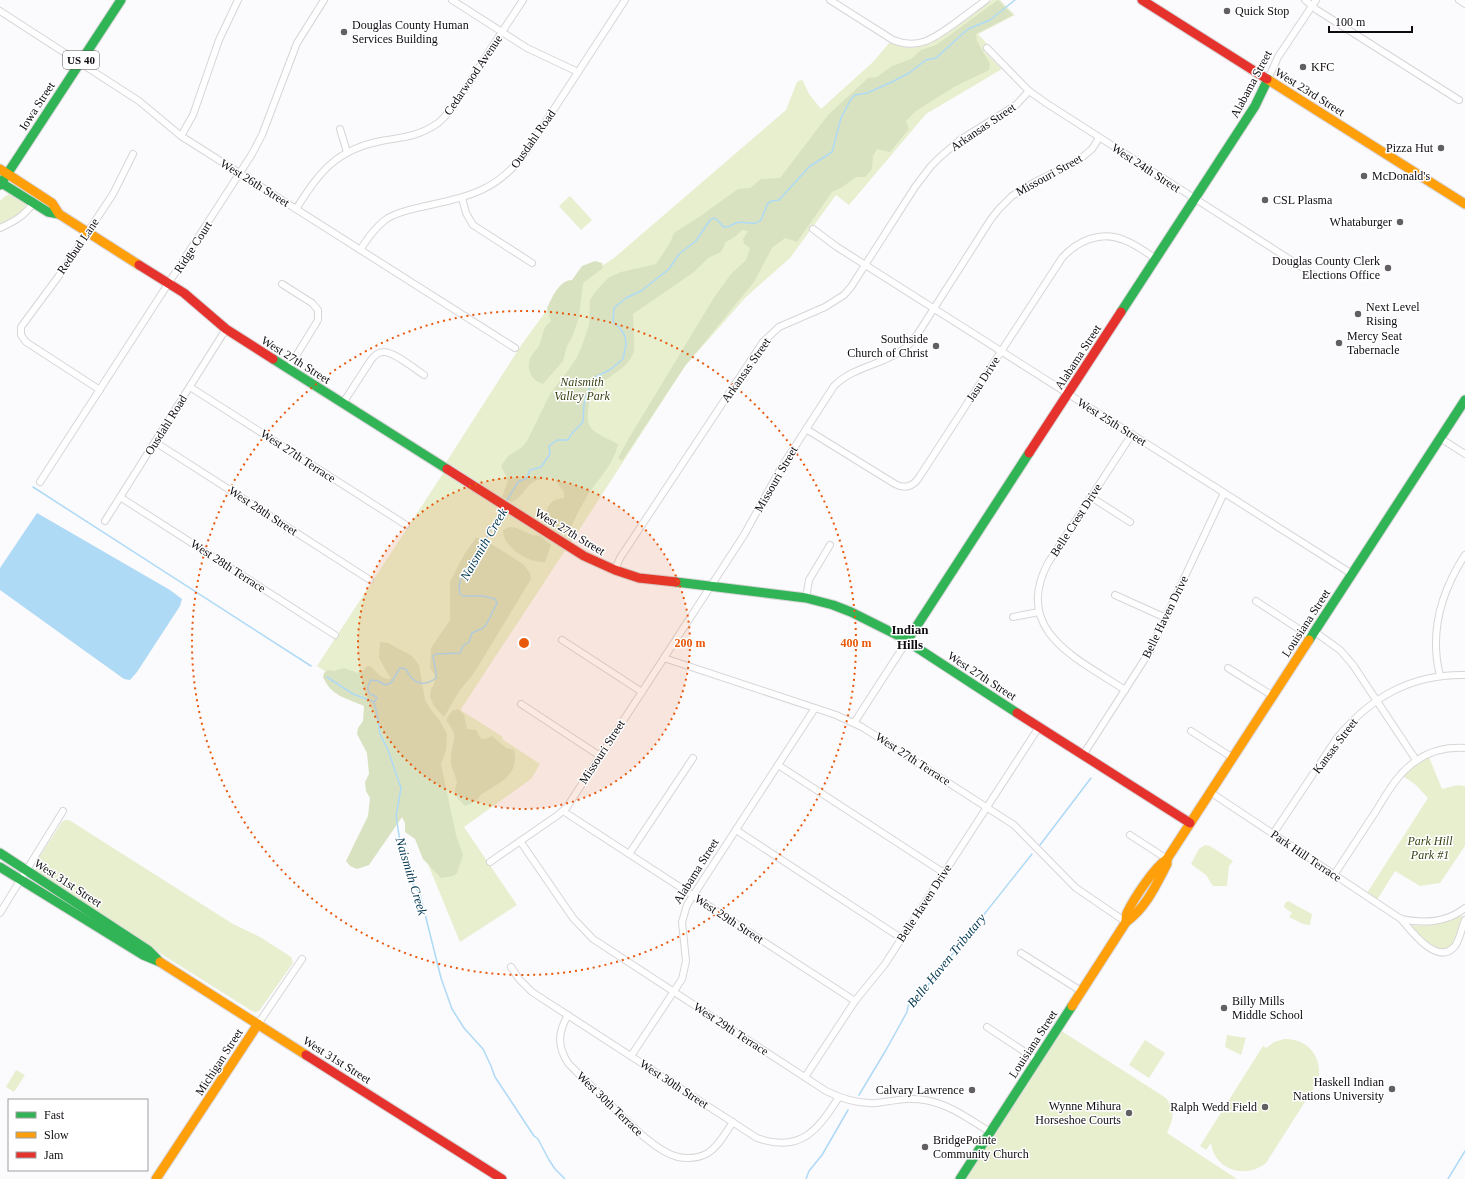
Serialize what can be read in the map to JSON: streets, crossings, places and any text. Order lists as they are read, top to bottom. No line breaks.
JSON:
{"streets":{"main road":["US 40","Alabama Street","West 23rd Street","Iowa Street","West 27th Street","Louisiana Street","West 31st Street","Michigan Street"],"street":["Cedarwood Avenue","Arkansas Street","Ousdahl Road","West 24th Street","Missouri Street","West 26th Street","Redbud Lane","Ridge Court","Jasu Drive","West 25th Street","West 27th Terrace","West 28th Street","Belle Crest Drive","West 28th Terrace","Belle Haven Drive","Kansas Street","Park Hill Terrace","West 29th Street","West 29th Terrace","West 30th Street","West 30th Terrace"]},"crossings":[["Cedarwood Avenue","West 26th Street"],["Alabama Street","West 23rd Street"],["Alabama Street","West 24th Street"],["Alabama Street","West 27th Street"],["Alabama Street","Jasu Drive"],["Alabama Street","West 25th Street"],["Alabama Street","West 27th Terrace"],["Alabama Street","West 29th Street"],["Alabama Street","West 29th Terrace"],["Alabama Street","West 30th Street"],["Iowa Street","West 26th Street"],["Iowa Street","West 27th Street"],["Arkansas Street","West 24th Street"],["Arkansas Street","West 27th Street"],["Arkansas Street","West 25th Street"],["Ousdahl Road","West 26th Street"],["Ousdahl Road","West 27th Street"],["Ousdahl Road","West 27th Terrace"],["Ousdahl Road","West 28th Street"],["Ousdahl Road","West 28th Terrace"],["West 24th Street","Missouri Street"],["Missouri Street","West 27th Street"],["Missouri Street","Jasu Drive"],["Missouri Street","West 25th Street"],["Missouri Street","West 27th Terrace"],["Missouri Street","West 29th Street"],["Missouri Street","West 29th Terrace"],["West 26th Street","Ridge Court"],["Redbud Lane","Ridge Court"],["Redbud Lane","West 27th Street"],["Ridge Court","West 27th Street"],["West 27th Street","Belle Haven Drive"],["West 27th Street","Louisiana Street"],["Jasu Drive","West 25th Street"],["West 25th Street","Belle Crest Drive"],["West 25th Street","Belle Haven Drive"],["West 25th Street","Louisiana Street"],["West 27th Terrace","Belle Haven Drive"],["West 27th Terrace","Louisiana Street"],["Belle Crest Drive","Belle Haven Drive"],["Belle Haven Drive","West 29th Street"],["Belle Haven Drive","West 29th Terrace"],["Louisiana Street","Park Hill Terrace"],["Louisiana Street","West 29th Terrace"],["Kansas Street","Park Hill Terrace"],["West 31st Street","Michigan Street"],["West 29th Terrace","West 30th Street"],["West 30th Street","West 30th Terrace"]],"districts":["Indian Hills"],"water":["Naismith Creek","Belle Haven Tributary"],"parks":["Naismith Valley Park","Park Hill Park #1"],"places":["Quick Stop","Douglas County Human Services Building","KFC","Pizza Hut","McDonald's","CSL Plasma","Whataburger","Douglas County Clerk Elections Office","Next Level Rising","Mercy Seat Tabernacle","Southside Church of Christ","Billy Mills Middle School","Haskell Indian Nations University","Calvary Lawrence","Ralph Wedd Field","Wynne Mihura Horseshoe Courts","BridgePointe Community Church"],"legend":["Fast","Slow","Jam"],"scale_bar":"100 m","rings":["200 m","400 m"]}
